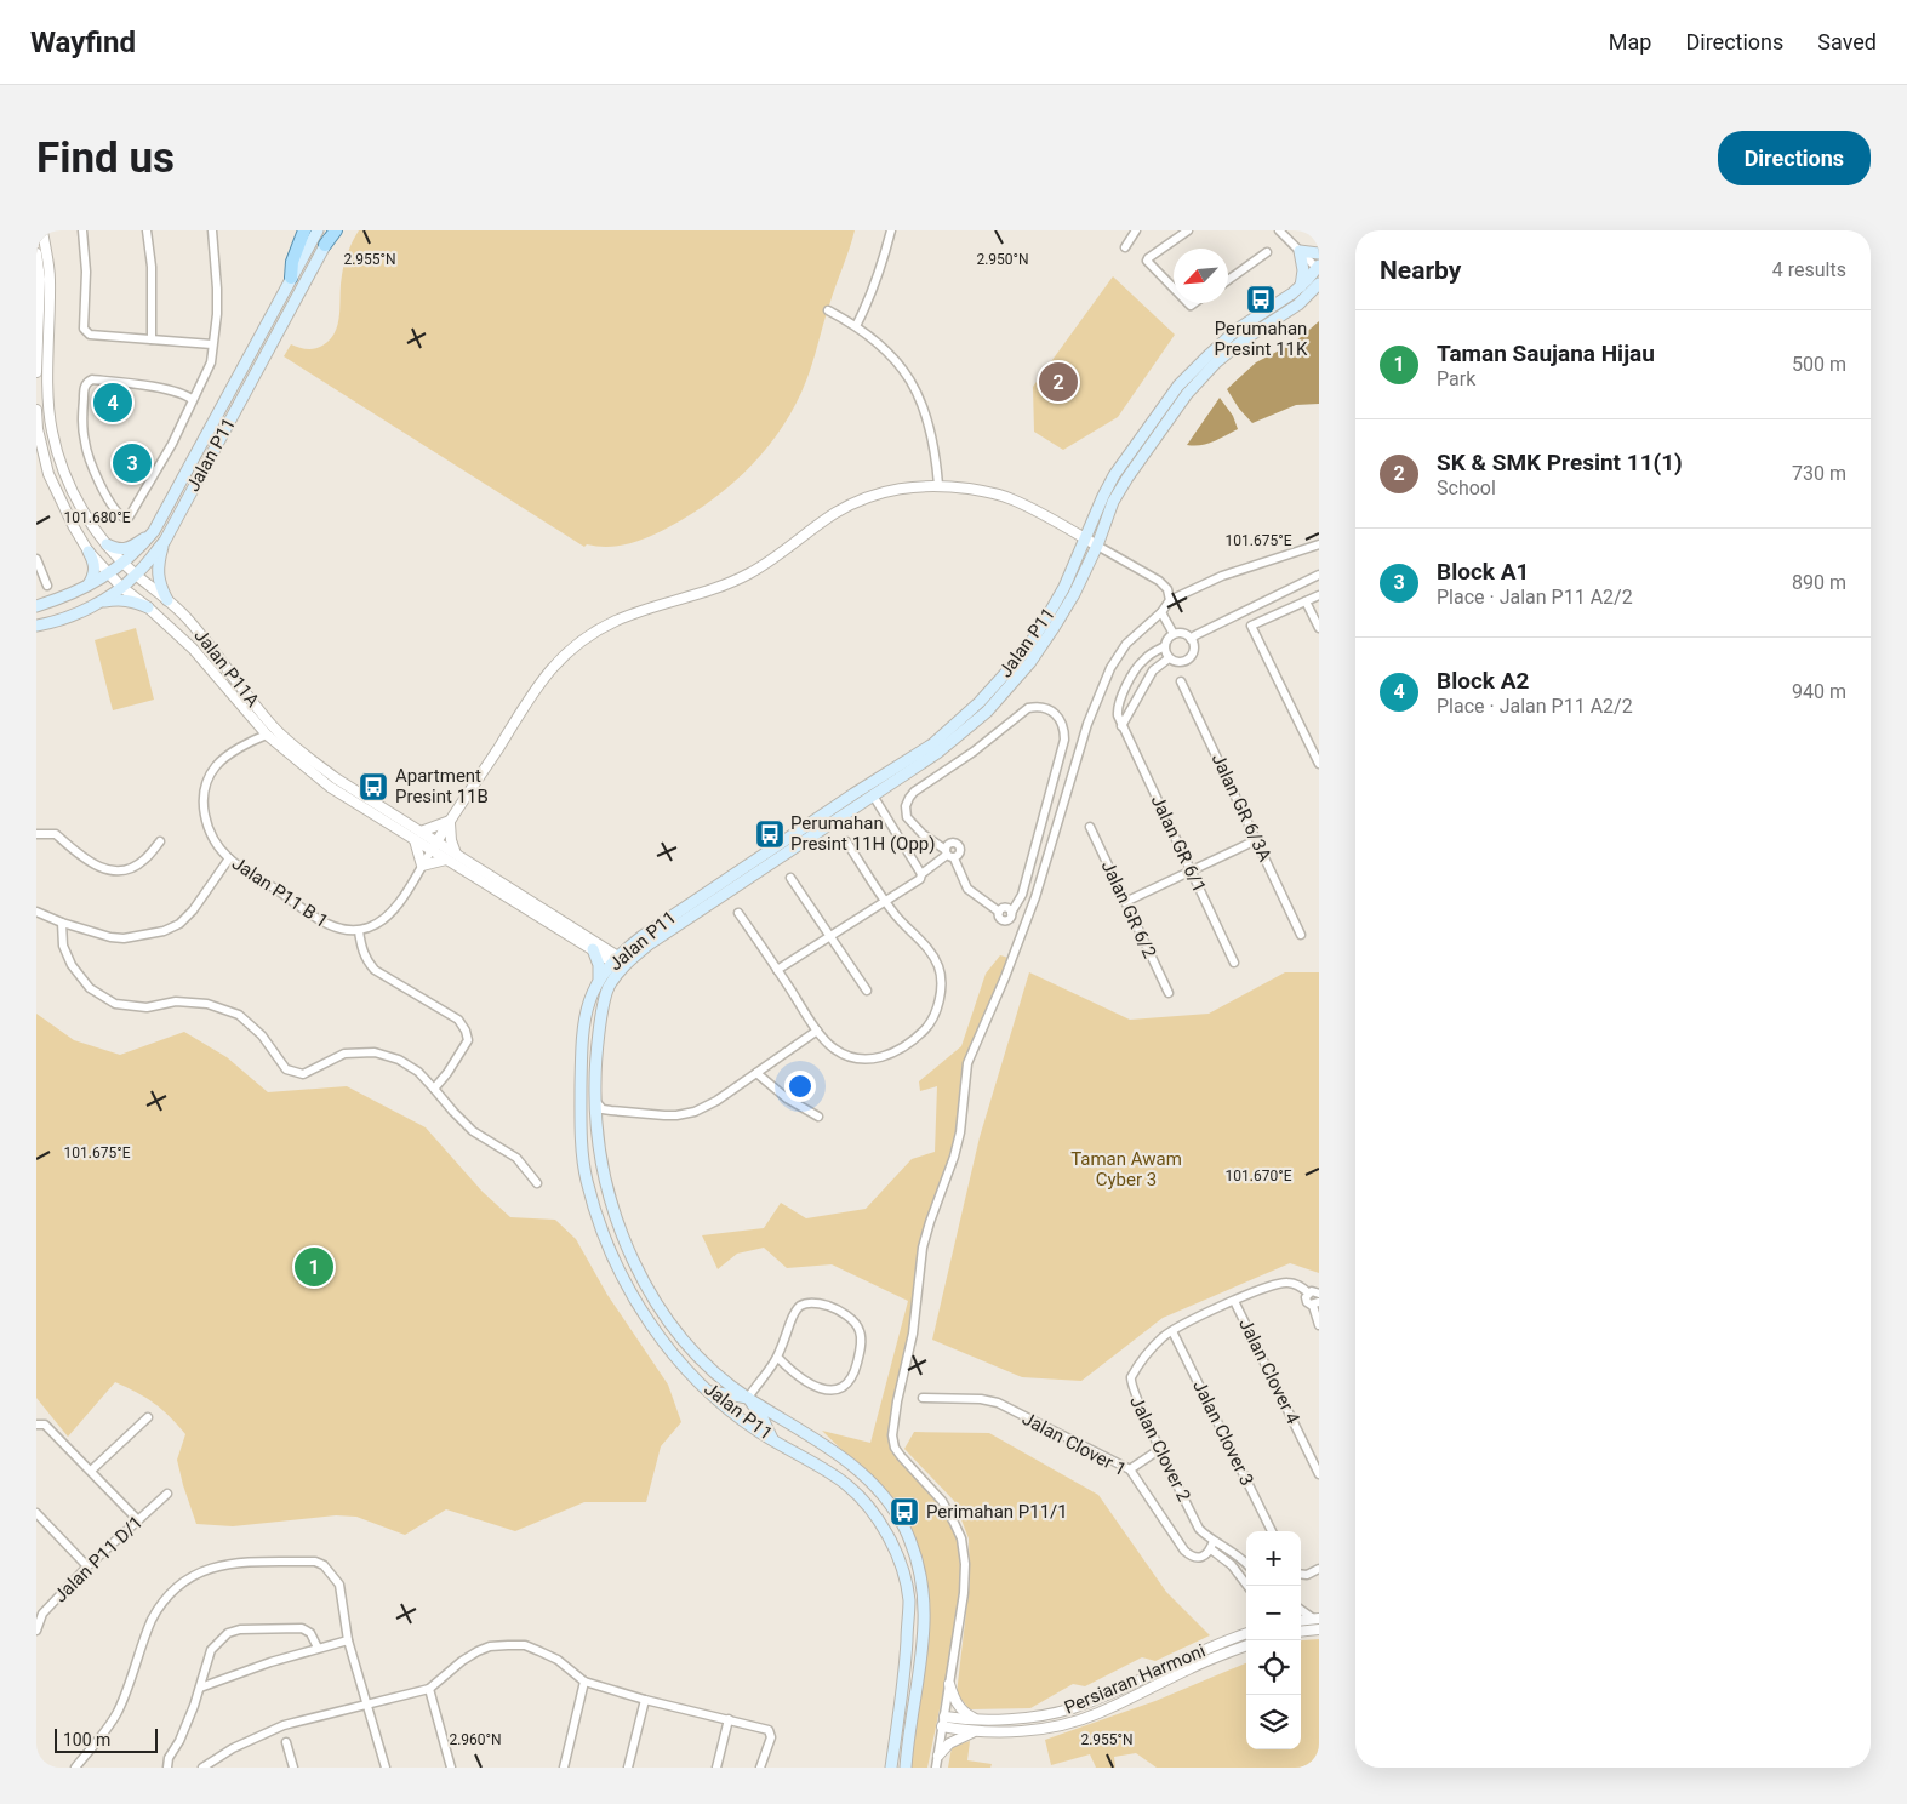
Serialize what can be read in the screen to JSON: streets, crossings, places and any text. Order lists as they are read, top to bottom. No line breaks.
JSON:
{"streets":{"main road":["Jalan P11"],"street":["Jalan P11A","Jalan GR 6/3A","Jalan GR 6/1","Jalan P11 B 1","Jalan GR 6/2","Jalan Clover 4","Jalan Clover 3","Jalan Clover 1","Jalan Clover 2","Jalan P11 D/1","Persiaran Harmoni"]},"crossings":[["Jalan P11","Jalan P11A"],["Jalan P11A","Jalan P11 B 1"],["Jalan Clover 4","Jalan Clover 2"],["Jalan Clover 3","Jalan Clover 2"],["Jalan Clover 1","Jalan Clover 2"]],"parks":["Taman Awam Cyber 3"],"places":{"bus stop":["Perumahan Presint 11K","Apartment Presint 11B","Perumahan Presint 11H (Opp)","Perimahan P11/1"]},"scale_bar":"100 m","north":"bottom left","page":{"header":"Wayfind","nav":["Map","Directions","Saved"],"buttons":"Directions","title":"Find us","heading":["Nearby","4 results"],"list":[{"mark":"1","name":"Taman Saujana Hijau","note":"Park","value":"500 m"},{"mark":"2","name":"SK & SMK Presint 11(1)","note":"School","value":"730 m"},{"mark":"3","name":"Block A1","note":"Place · Jalan P11 A2/2","value":"890 m"},{"mark":"4","name":"Block A2","note":"Place · Jalan P11 A2/2","value":"940 m"}],"pins":["2","4","3","1"],"map_buttons":["+","−"],"scale":"100 m"},"coordinates":["2.955°N","2.950°N","101.680°E","101.675°E","101.670°E","2.960°N"]}
